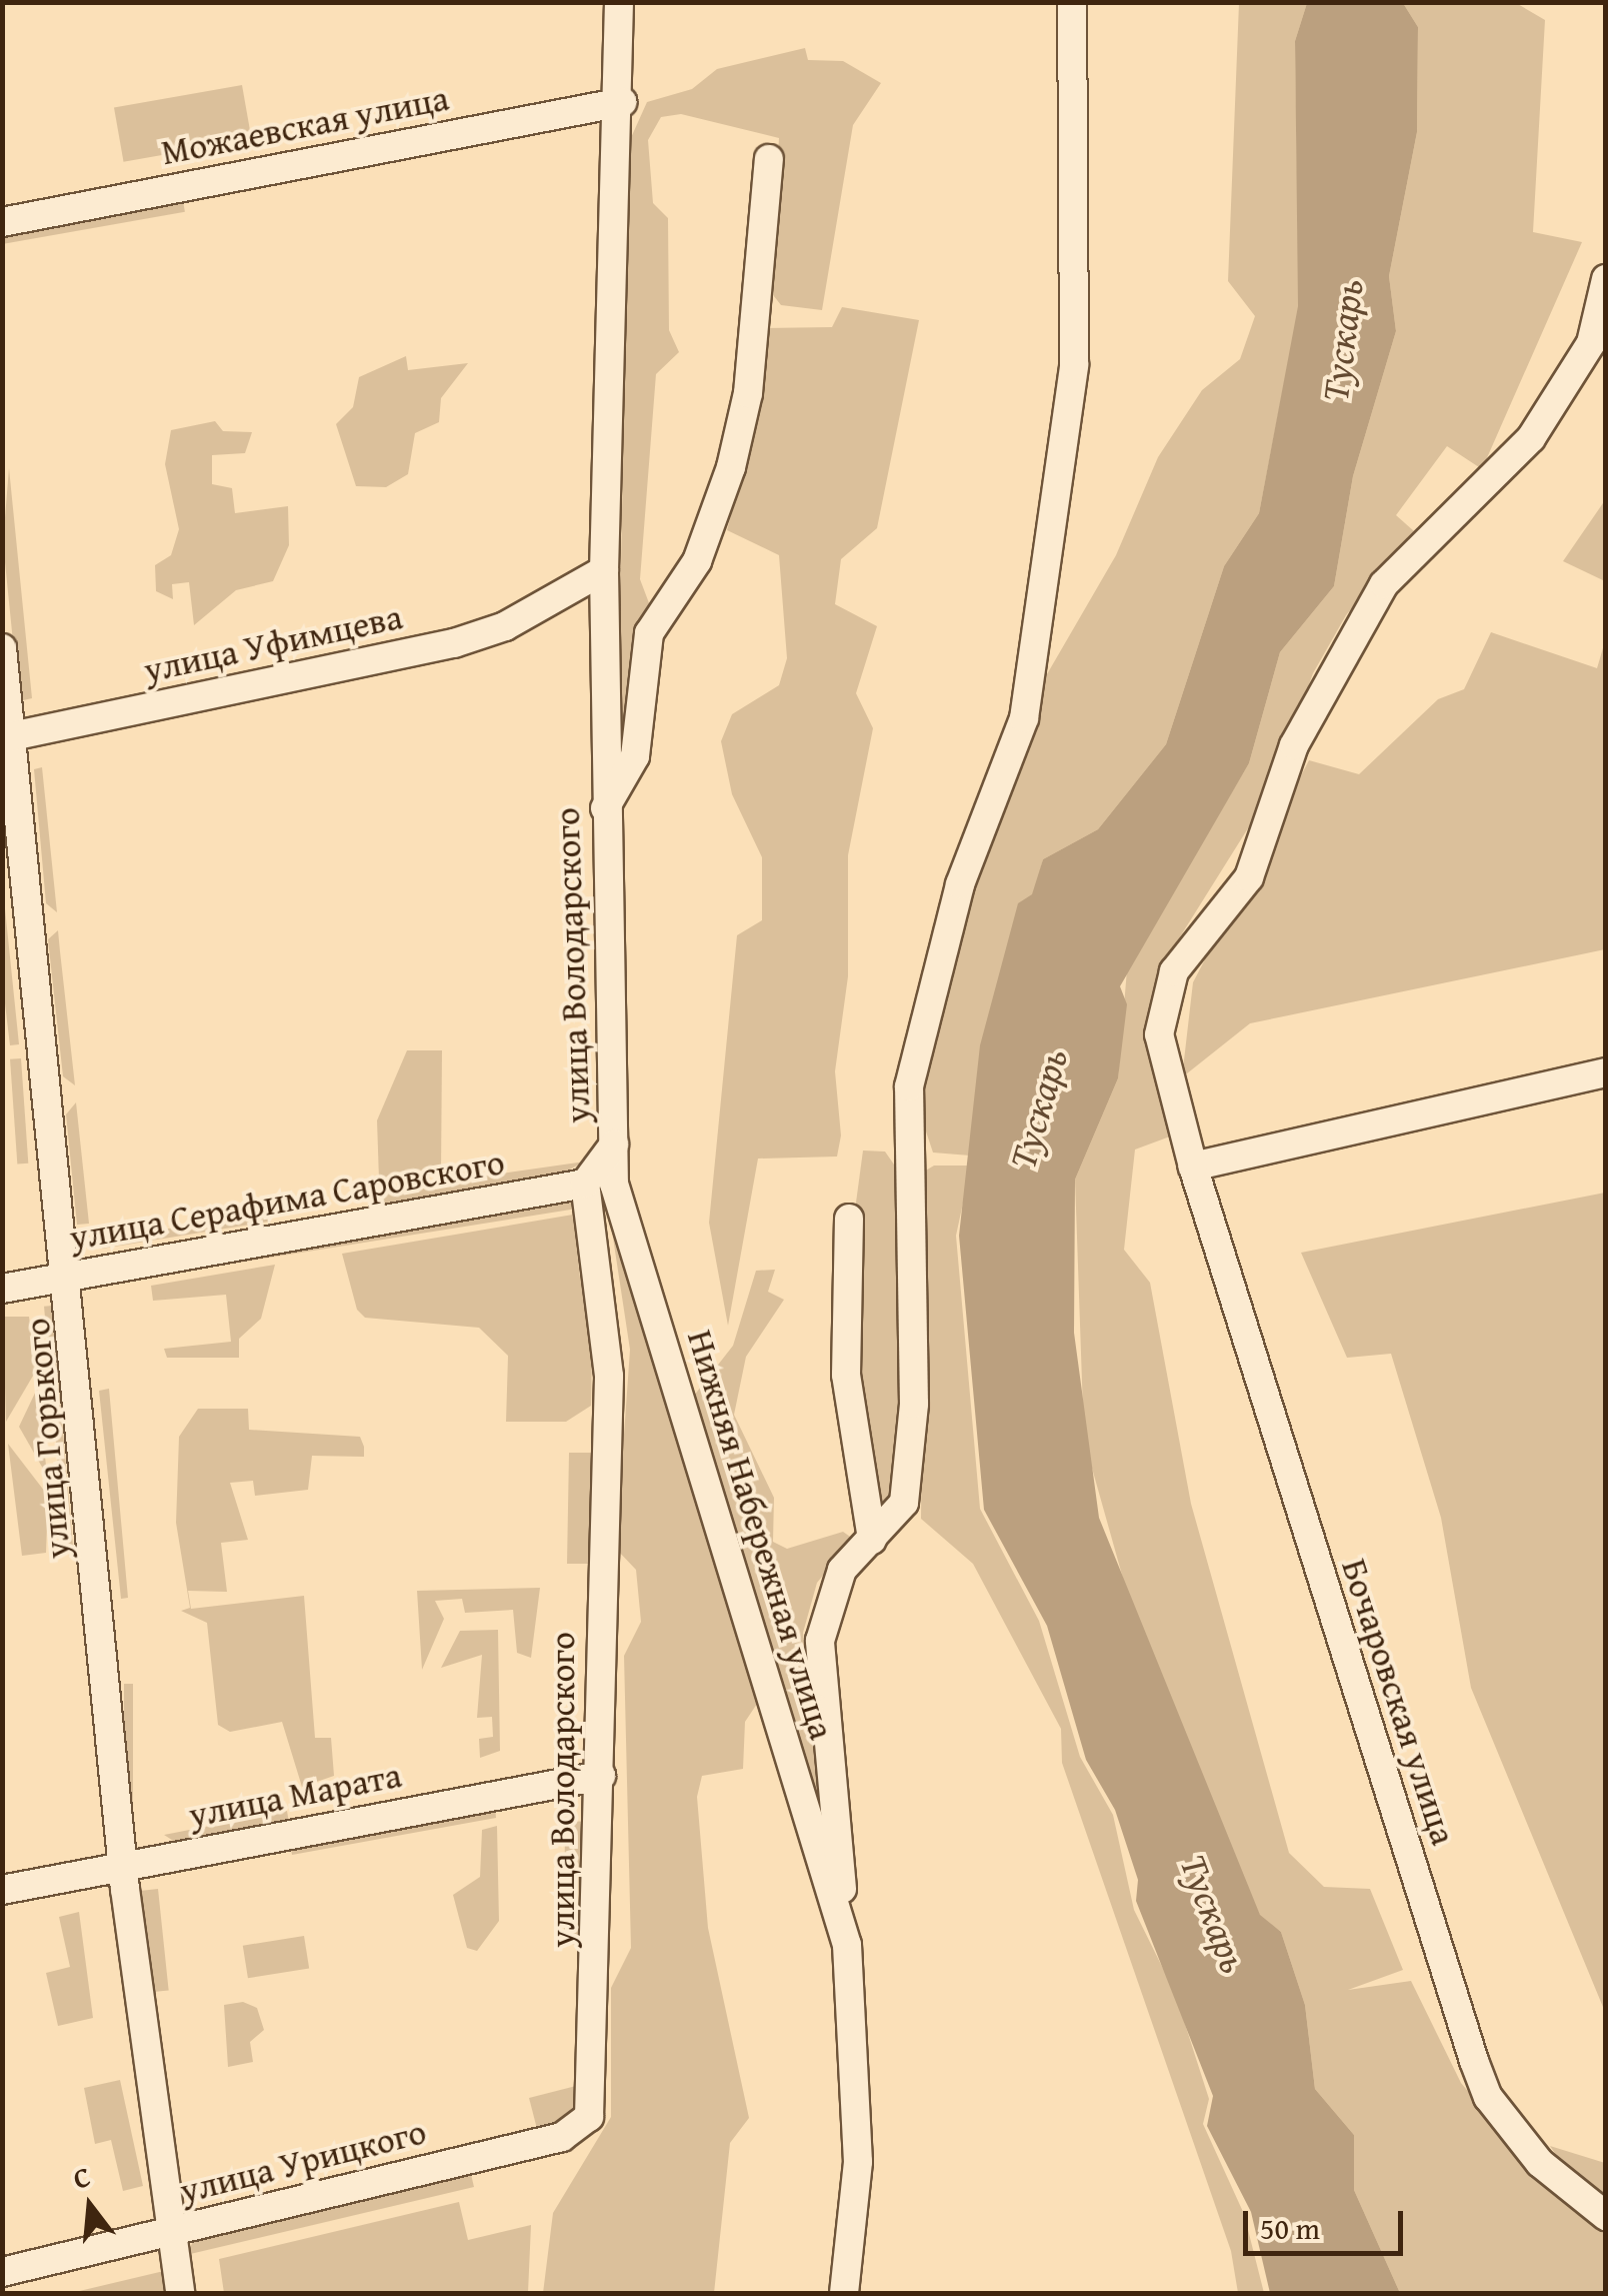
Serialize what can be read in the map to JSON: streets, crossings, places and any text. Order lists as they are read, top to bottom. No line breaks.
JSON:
{"streets":{"street":["Можаевская улица","улица Уфимцева","улица Володарского","улица Серафима Саровского","улица Горького","Нижняя Набережная улица","Бочаровская улица","улица Марата","улица Урицкого"]},"crossings":[["Можаевская улица","улица Володарского"],["улица Уфимцева","улица Володарского"],["улица Уфимцева","улица Горького"],["улица Володарского","улица Серафима Саровского"],["улица Володарского","Нижняя Набережная улица"],["улица Володарского","улица Марата"],["улица Володарского","улица Урицкого"],["улица Серафима Саровского","улица Горького"],["улица Горького","улица Марата"],["улица Горького","улица Урицкого"]],"water":["Тускарь"],"scale_bar":"50 m","north":"top"}
